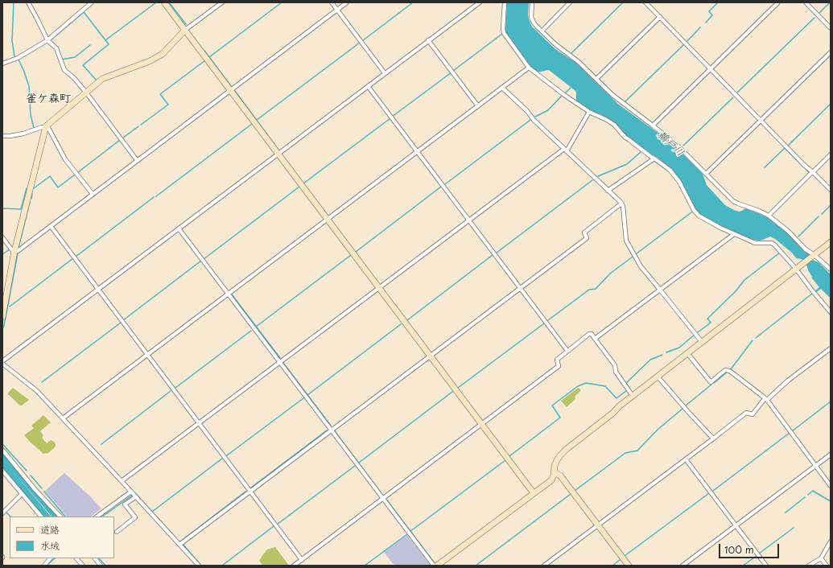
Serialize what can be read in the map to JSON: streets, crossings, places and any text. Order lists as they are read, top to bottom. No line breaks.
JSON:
{"districts":["雀ケ森町"],"water":["鵜戸川"],"legend":["道路","水域"],"scale_bar":"100 m"}
